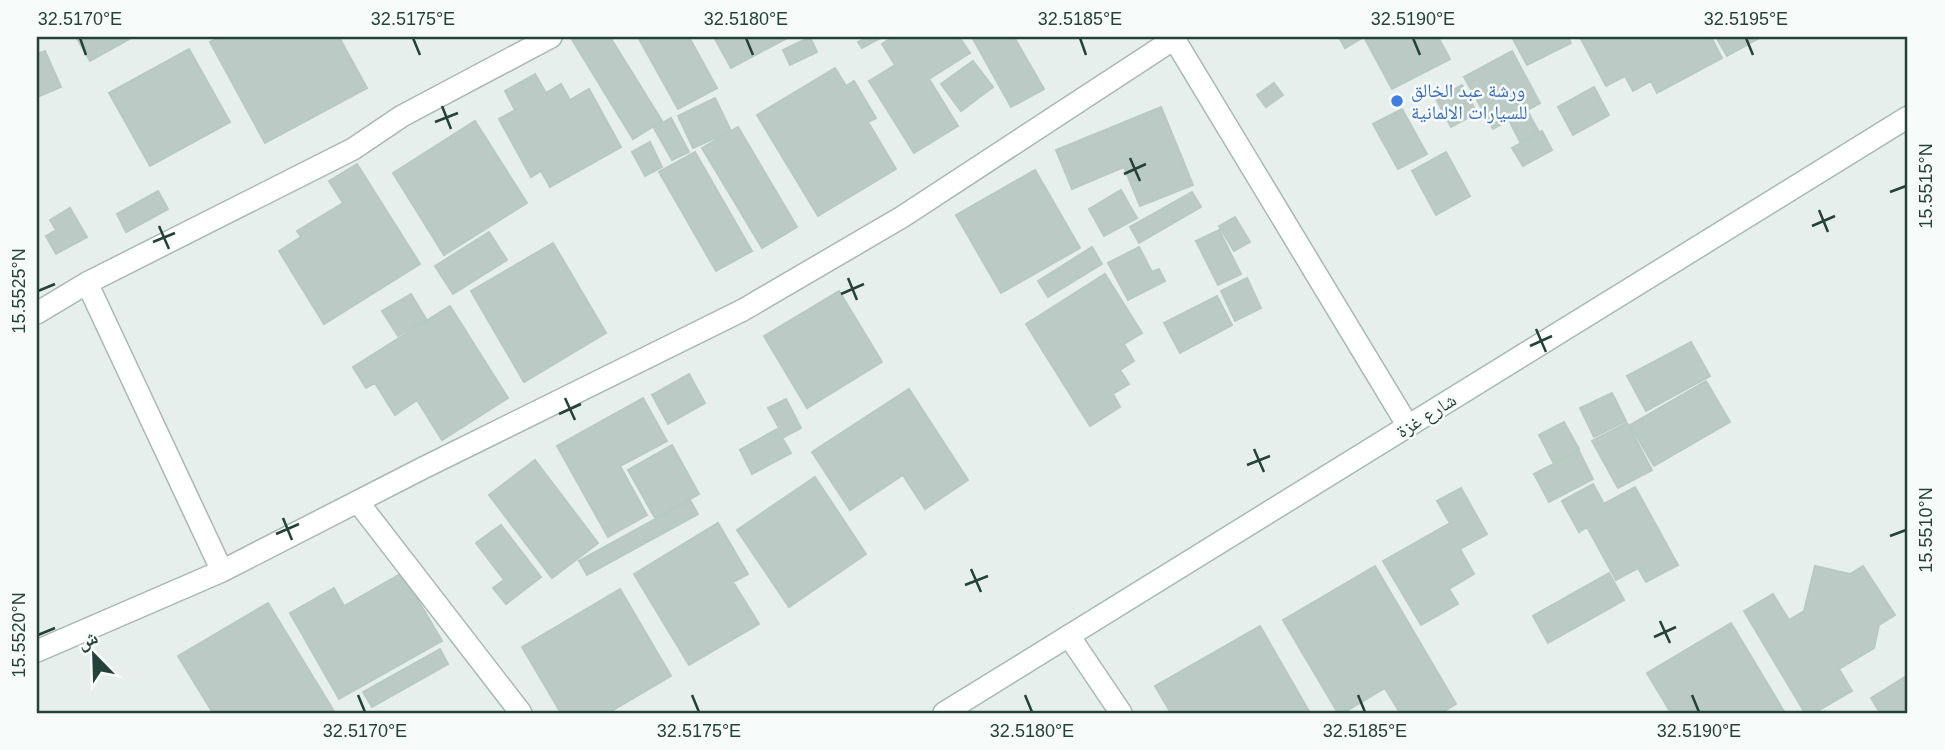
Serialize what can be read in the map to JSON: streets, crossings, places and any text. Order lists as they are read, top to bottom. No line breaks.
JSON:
{"streets":{"street":["شارع غزة"]},"places":["ورشة عبد الخالق للسيارات الالمانية"],"north":"top left","coordinates":["32.5170°E","32.5175°E","32.5180°E","32.5185°E","32.5190°E","32.5195°E","15.5515°N","15.5525°N","15.5510°N","15.5520°N"]}
